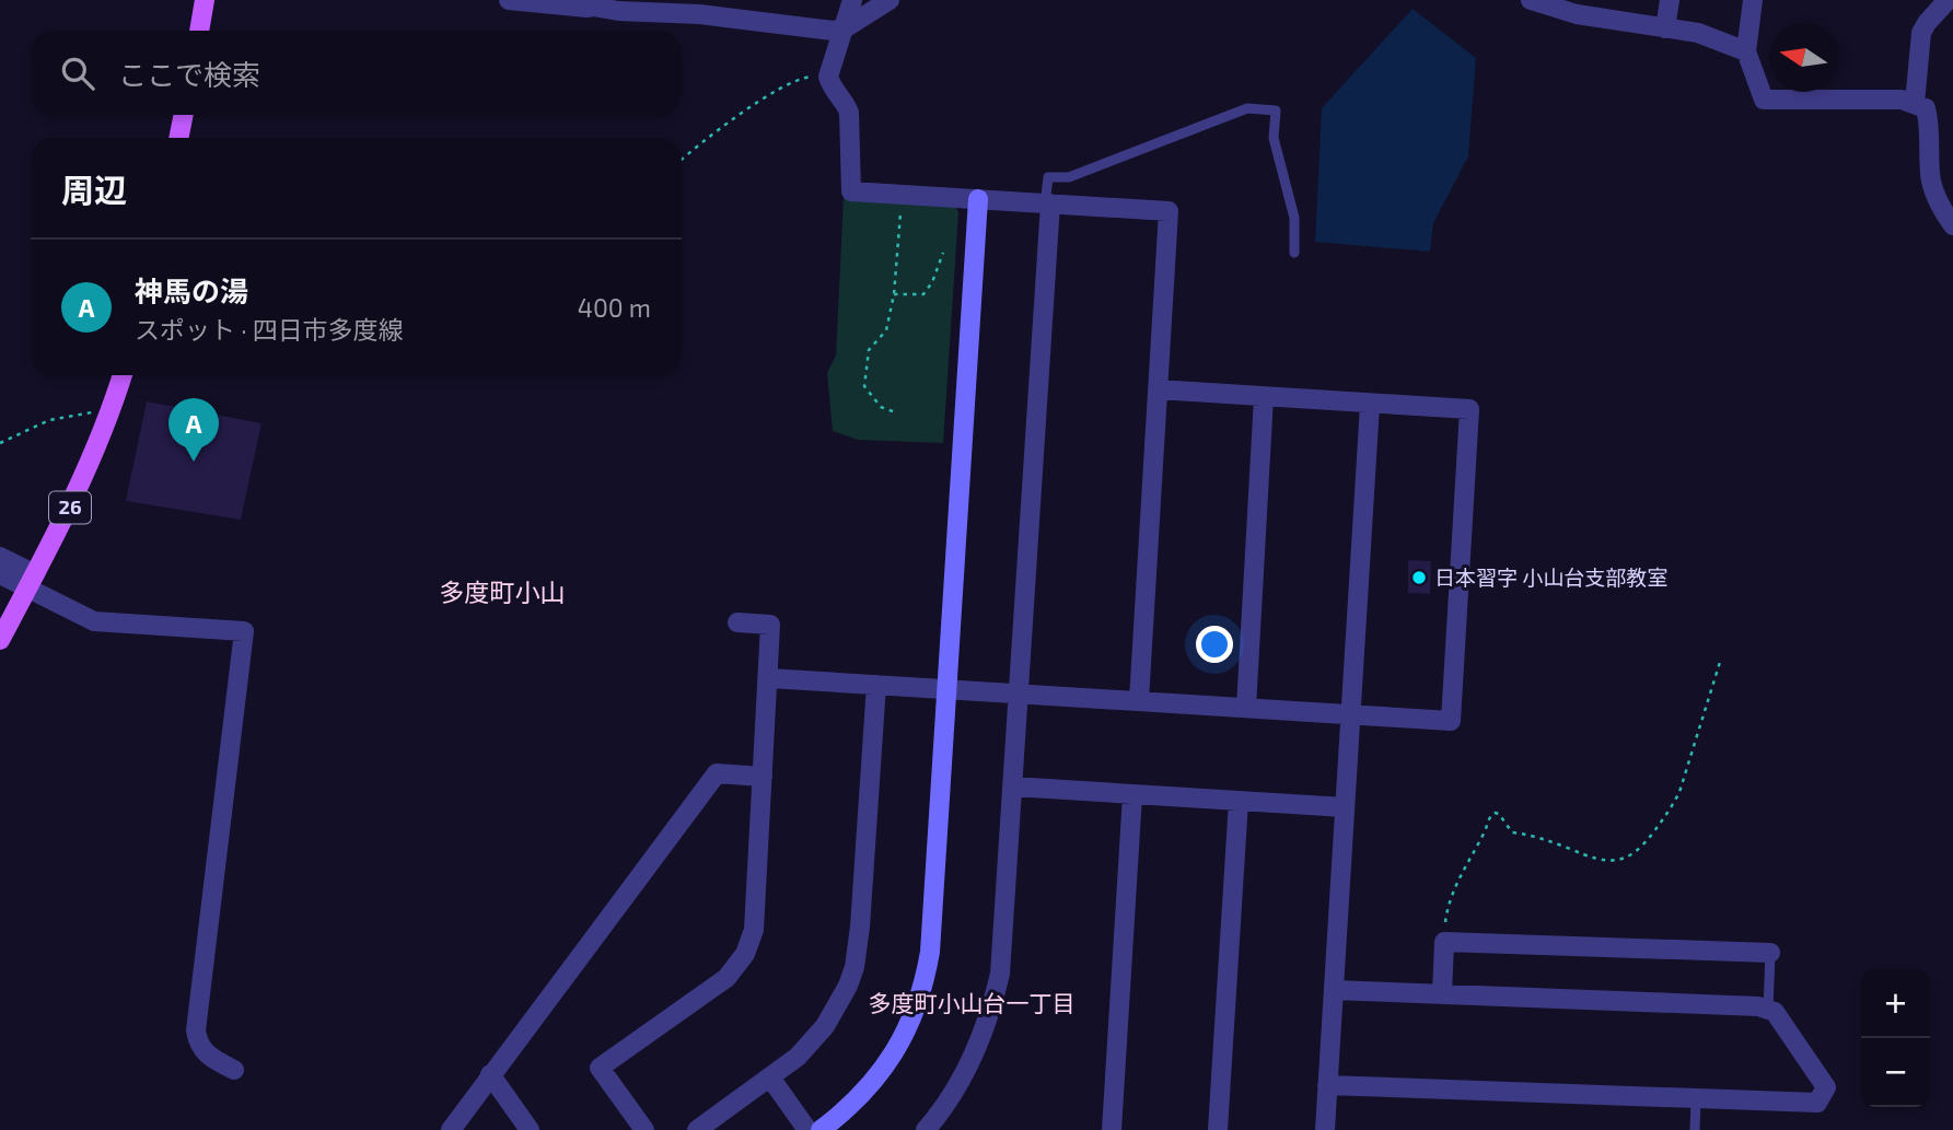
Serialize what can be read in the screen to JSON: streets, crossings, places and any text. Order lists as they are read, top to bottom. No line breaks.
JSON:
{"streets":{"main road":["26"]},"districts":["多度町小山","多度町小山台一丁目"],"places":["日本習字 小山台支部教室"],"north":"left","page":{"search":"ここで検索","heading":"周辺","list":[{"mark":"A","name":"神馬の湯","note":"スポット · 四日市多度線","value":"400 m"}],"pins":"A","map_buttons":["+","−"]}}
